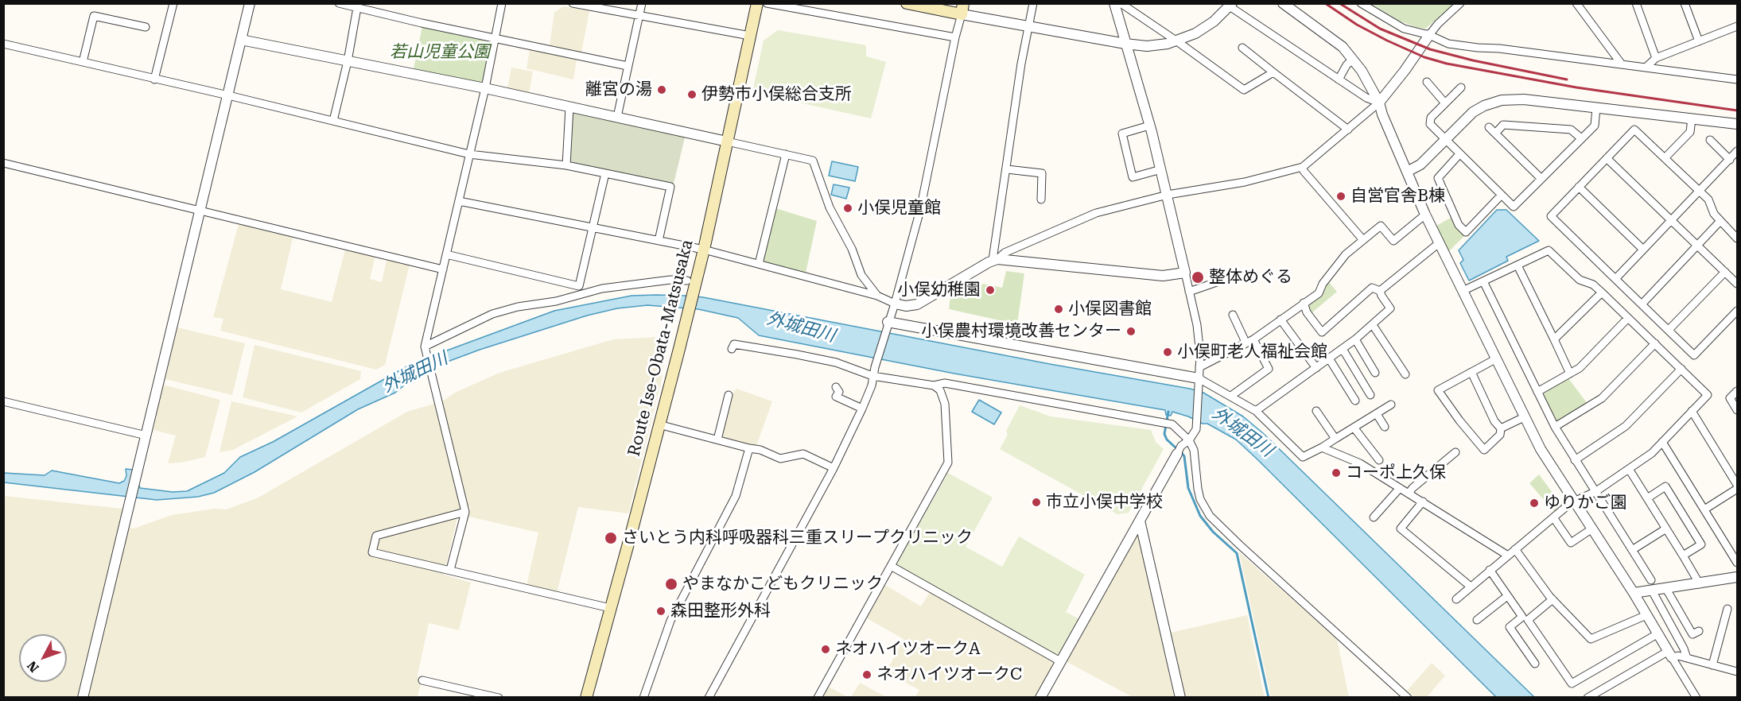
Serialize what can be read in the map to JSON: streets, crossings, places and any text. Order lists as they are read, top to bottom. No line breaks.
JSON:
{"streets":{"main road":["Route Ise-Obata-Matsusaka"]},"water":["外城田川"],"parks":["若山児童公園"],"places":["離宮の湯","伊勢市小俣総合支所","自営官舎B棟","小俣児童館","整体めぐる","小俣幼稚園","小俣図書館","小俣農村環境改善センター","小俣町老人福祉会館","コーポ上久保","市立小俣中学校","ゆりかご園","さいとう内科呼吸器科三重スリープクリニック","やまなかこどもクリニック","森田整形外科","ネオハイツオークA","ネオハイツオークC"],"north":"bottom left"}
